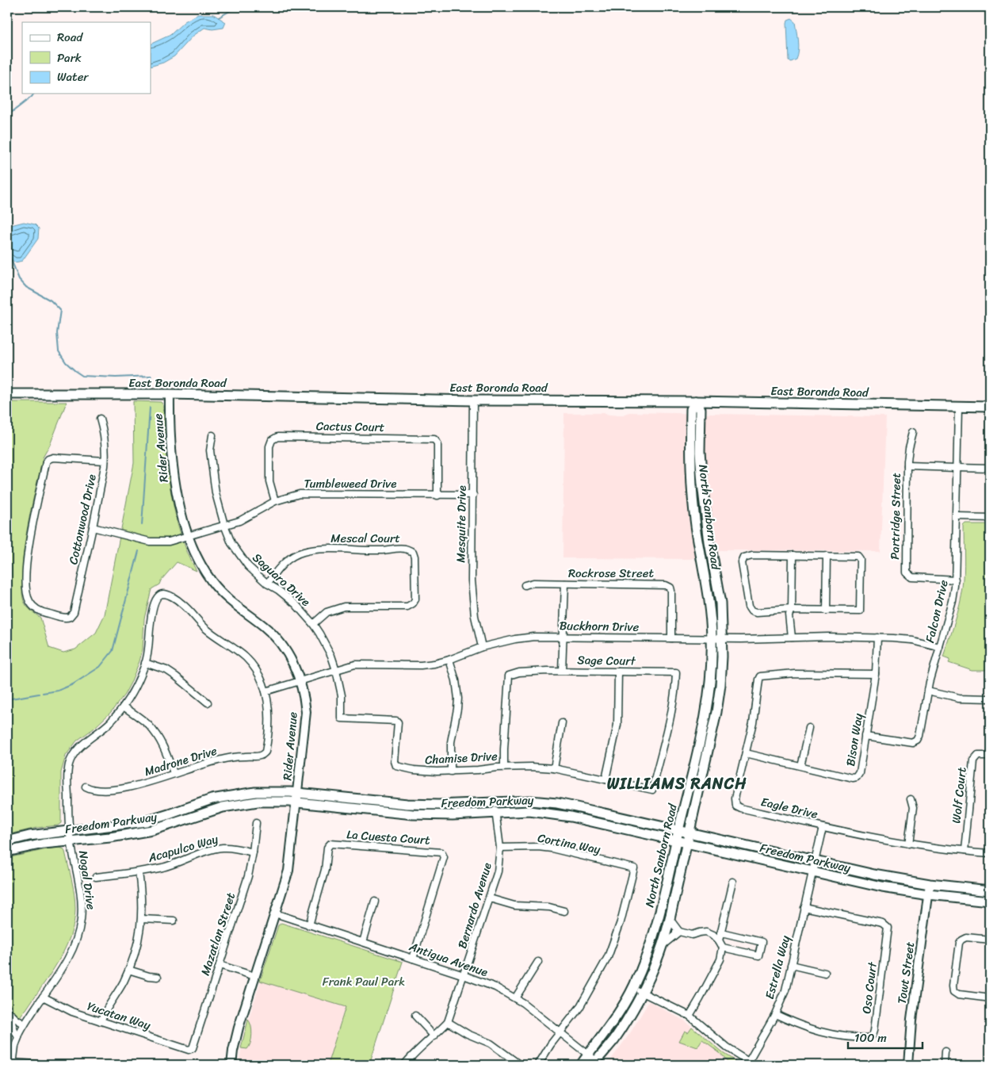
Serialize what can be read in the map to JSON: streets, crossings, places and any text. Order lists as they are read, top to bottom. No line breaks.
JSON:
{"streets":{"main road":["East Boronda Road","North Sanborn Road","Freedom Parkway"],"street":["Cactus Court","Rider Avenue","Tumbleweed Drive","Partridge Street","Cottonwood Drive","Mesquite Drive","Mescal Court","Rockrose Street","Saguaro Drive","Falcon Drive","Buckhorn Drive","Sage Court","Bison Way","Chamise Drive","Madrone Drive","Wolf Court","Eagle Drive","La Cuesta Court","Cortina Way","Acapulco Way","Nogal Drive","Bernardo Avenue","Mazatlan Street","Antigua Avenue","Estrella Way","Towt Street","Oso Court","Yucatan Way"]},"crossings":[["East Boronda Road","Rider Avenue"],["East Boronda Road","North Sanborn Road"],["East Boronda Road","Mesquite Drive"],["East Boronda Road","Falcon Drive"],["Cactus Court","Tumbleweed Drive"],["Rider Avenue","Tumbleweed Drive"],["Rider Avenue","Buckhorn Drive"],["Rider Avenue","Freedom Parkway"],["Rider Avenue","Antigua Avenue"],["Tumbleweed Drive","Cottonwood Drive"],["Tumbleweed Drive","Mesquite Drive"],["Tumbleweed Drive","Saguaro Drive"],["Partridge Street","Falcon Drive"],["North Sanborn Road","Buckhorn Drive"],["North Sanborn Road","Freedom Parkway"],["North Sanborn Road","Antigua Avenue"],["Mesquite Drive","Buckhorn Drive"],["Mescal Court","Saguaro Drive"],["Rockrose Street","Buckhorn Drive"],["Saguaro Drive","Buckhorn Drive"],["Saguaro Drive","Chamise Drive"],["Falcon Drive","Buckhorn Drive"],["Falcon Drive","Bison Way"],["Buckhorn Drive","Bison Way"],["Buckhorn Drive","Chamise Drive"],["Buckhorn Drive","Madrone Drive"],["Sage Court","Chamise Drive"],["Bison Way","Eagle Drive"],["Madrone Drive","Nogal Drive"],["Wolf Court","Eagle Drive"],["Freedom Parkway","Nogal Drive"],["Freedom Parkway","Bernardo Avenue"],["Freedom Parkway","Estrella Way"],["Freedom Parkway","Towt Street"],["Eagle Drive","Estrella Way"],["La Cuesta Court","Antigua Avenue"],["Cortina Way","Bernardo Avenue"],["Cortina Way","Antigua Avenue"],["Acapulco Way","Mazatlan Street"],["Nogal Drive","Yucatan Way"],["Bernardo Avenue","Antigua Avenue"],["Mazatlan Street","Yucatan Way"],["Estrella Way","Oso Court"]],"districts":["WILLIAMS RANCH"],"parks":["Frank Paul Park"],"legend":["Road","Park","Water"],"scale_bar":"100 m"}
